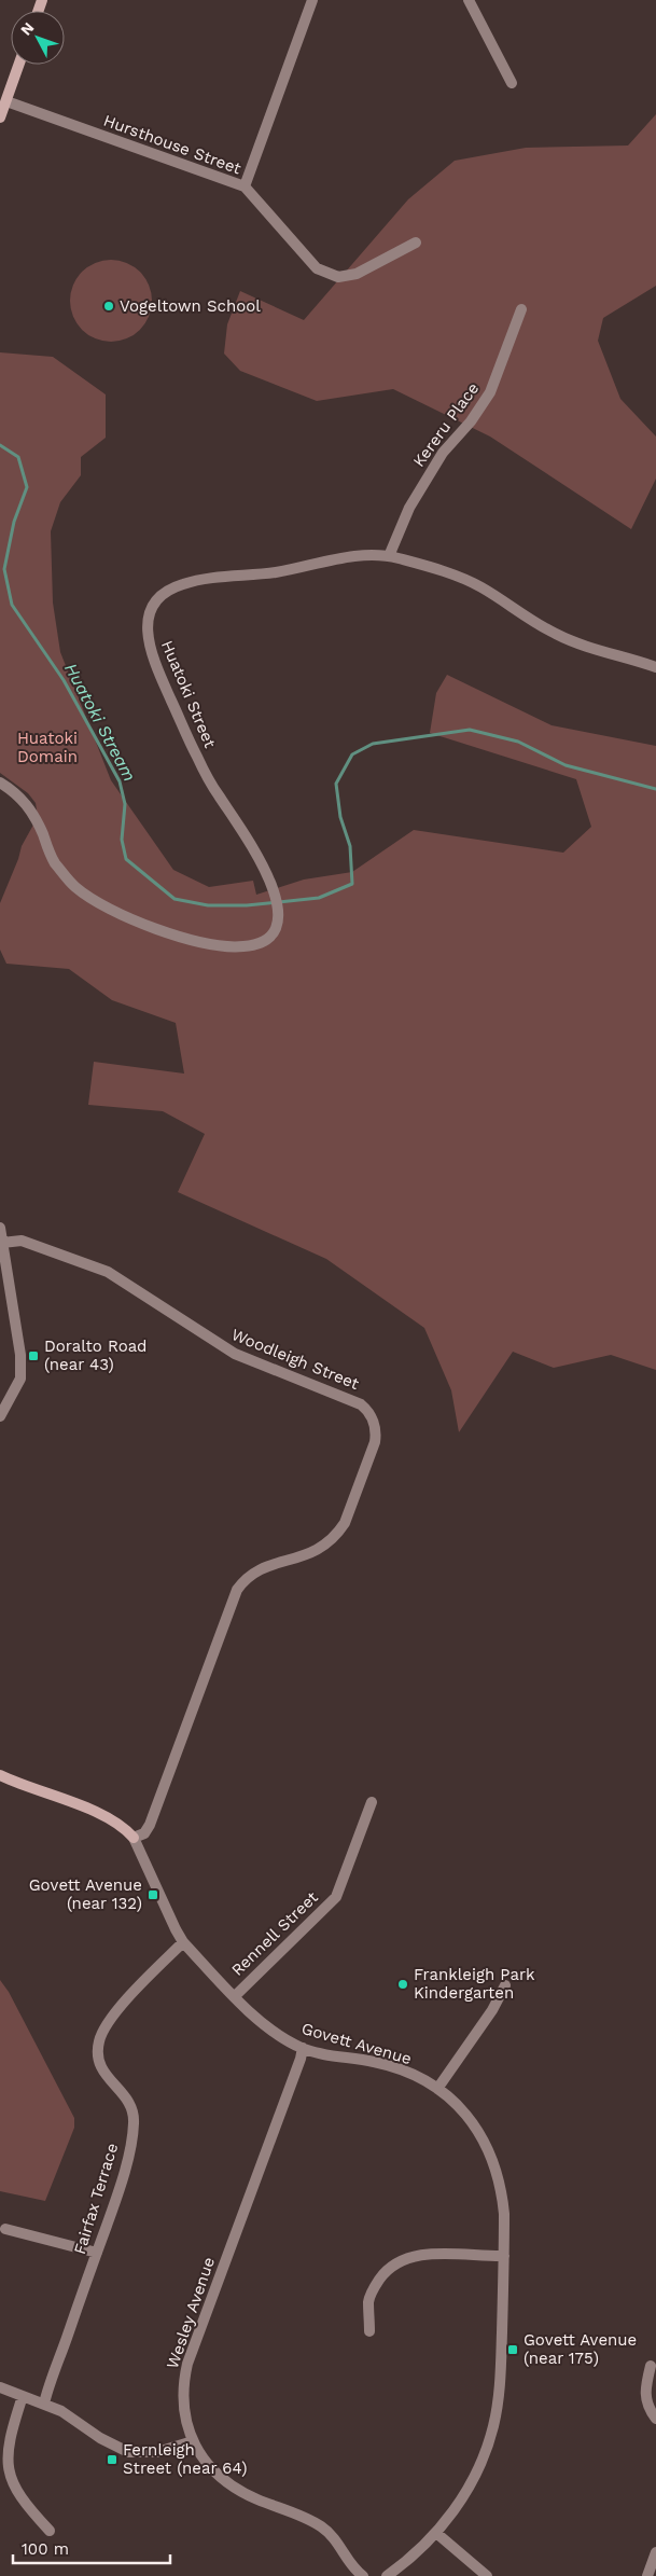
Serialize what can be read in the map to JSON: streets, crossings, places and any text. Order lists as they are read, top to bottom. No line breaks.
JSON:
{"streets":{"street":["Hursthouse Street","Kereru Place","Huatoki Street","Woodleigh Street","Rennell Street","Govett Avenue","Fairfax Terrace","Wesley Avenue"]},"crossings":[["Kereru Place","Huatoki Street"],["Woodleigh Street","Govett Avenue"],["Rennell Street","Govett Avenue"],["Govett Avenue","Fairfax Terrace"],["Govett Avenue","Wesley Avenue"]],"water":["Huatoki Stream"],"parks":["Huatoki Domain"],"places":{"other":["Vogeltown School","Frankleigh Park Kindergarten"],"transit":["Doralto Road (near 43)","Govett Avenue (near 132)","Govett Avenue (near 175)","Fernleigh Street (near 64)"]},"scale_bar":"100 m","north":"top left"}
